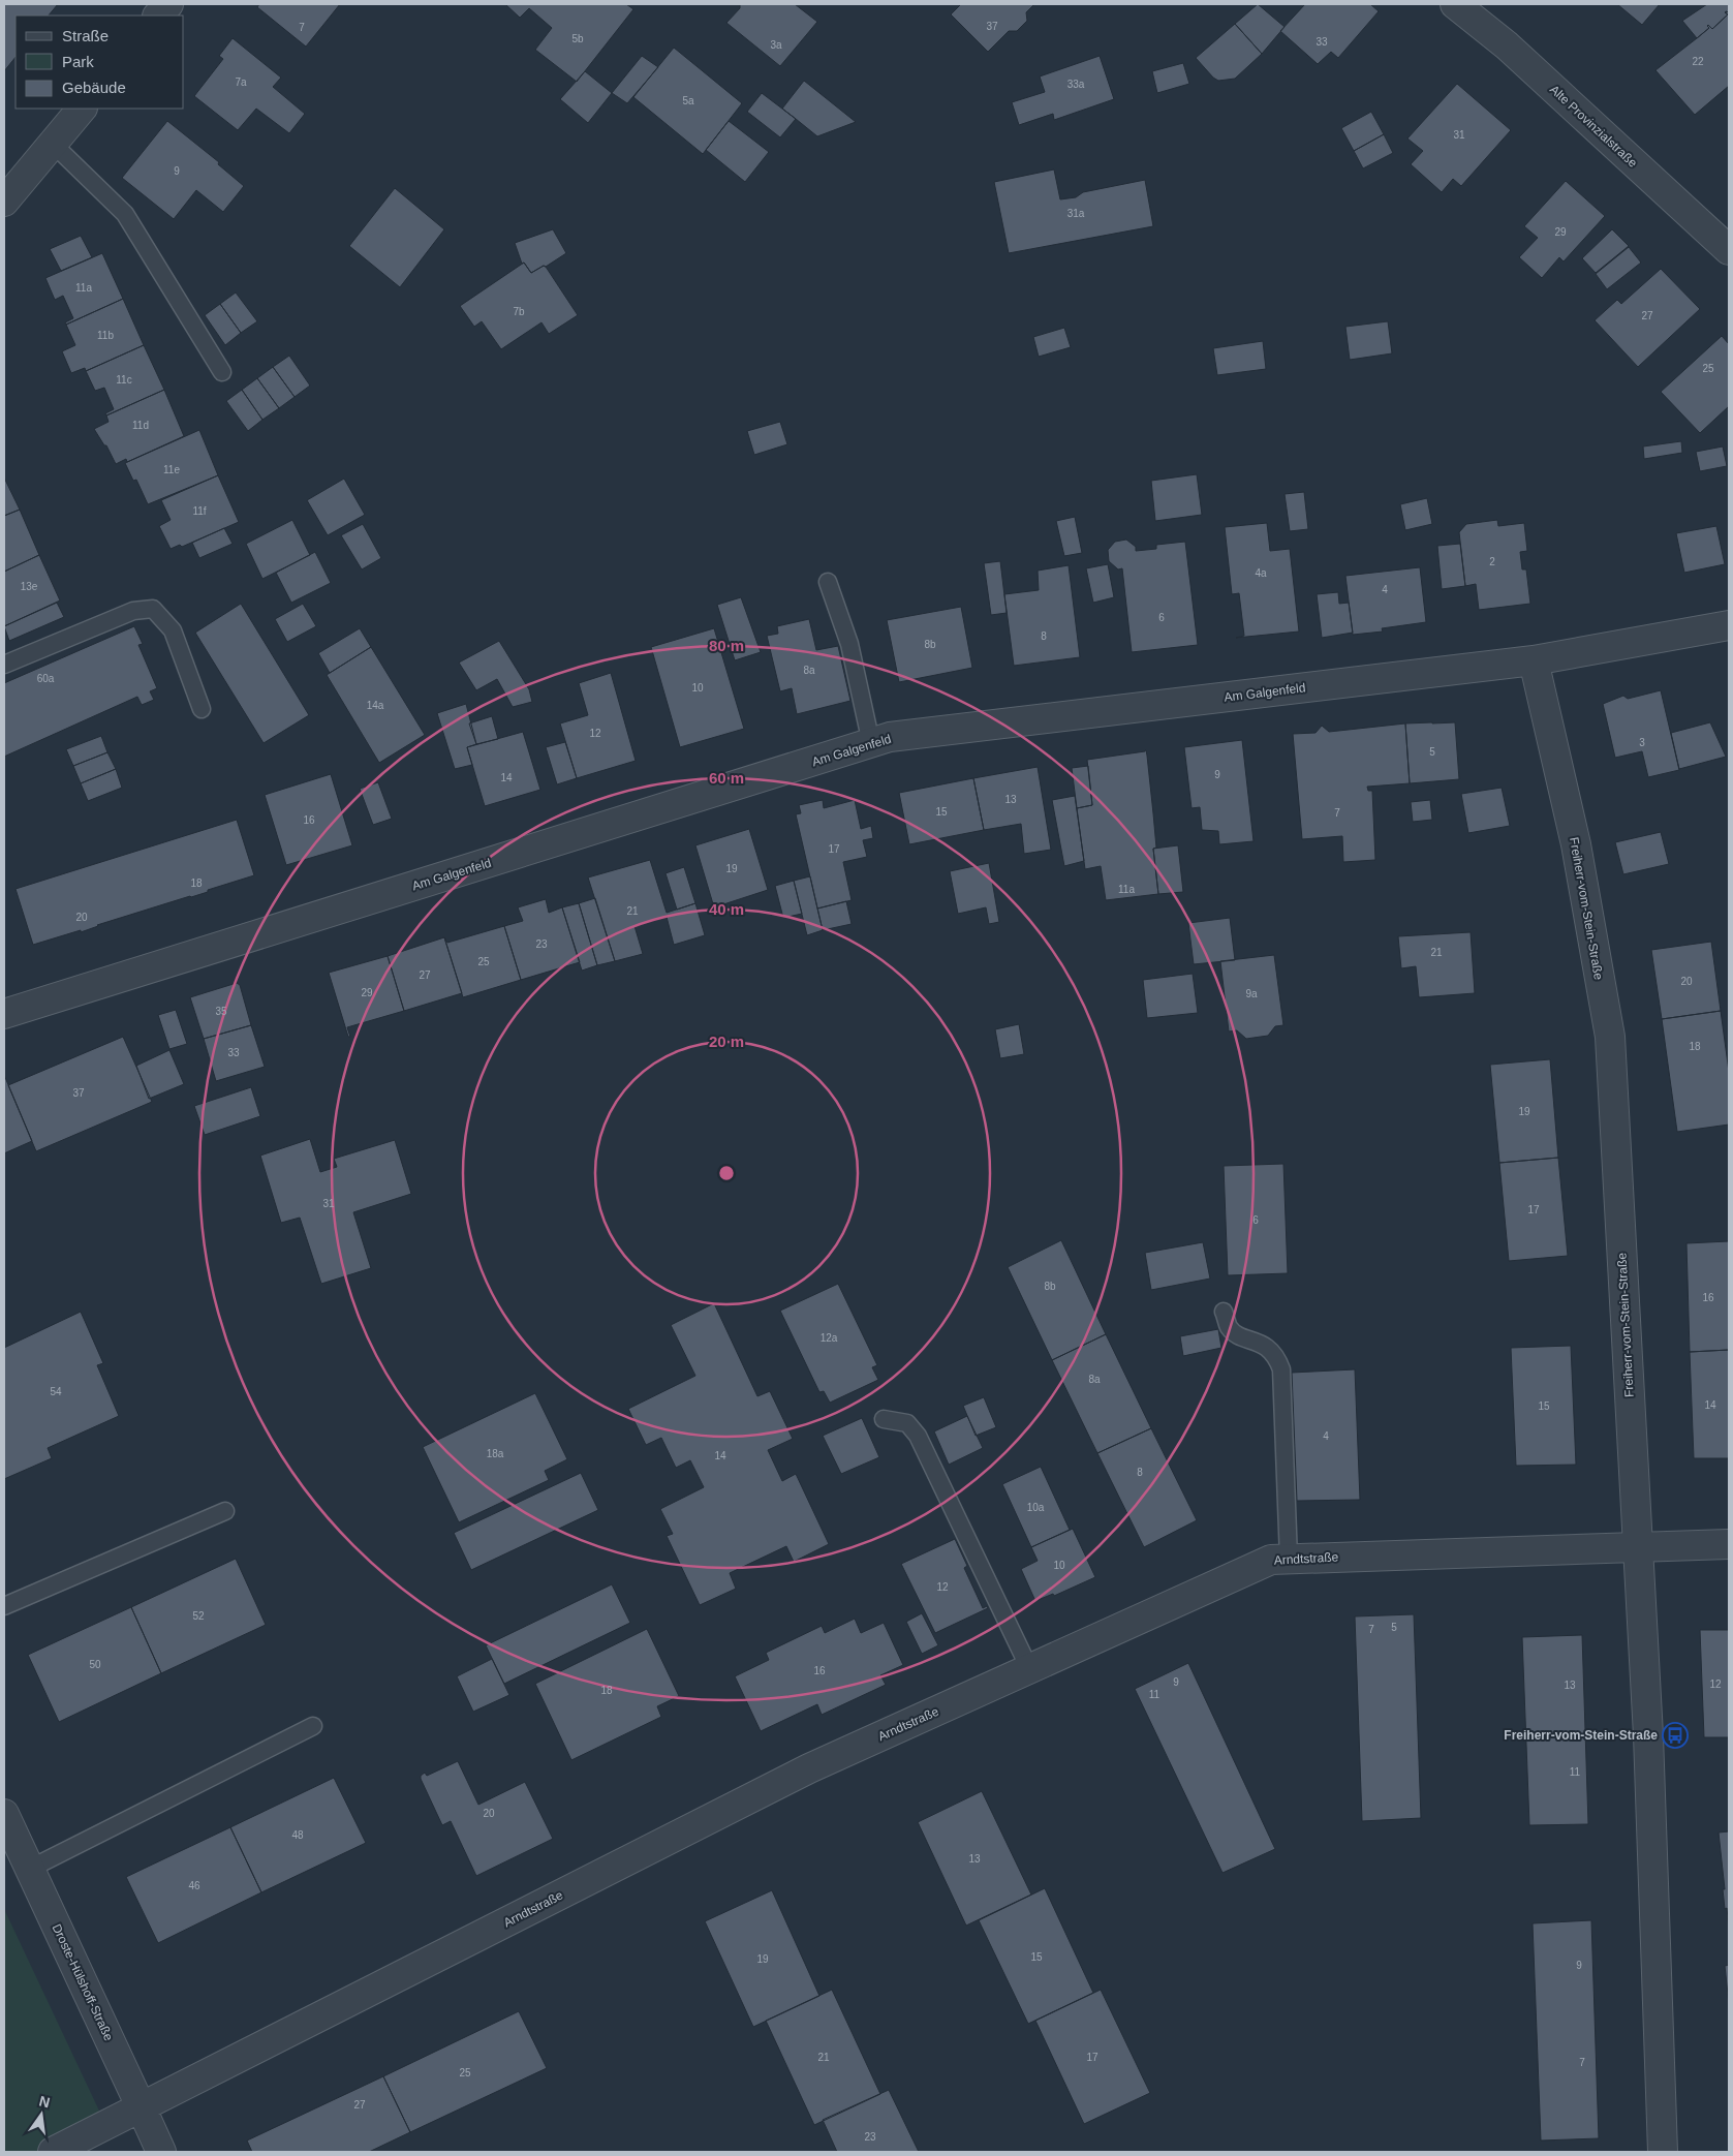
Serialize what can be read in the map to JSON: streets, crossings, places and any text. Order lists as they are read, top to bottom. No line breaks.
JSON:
{"streets":{"street":["Alte Provinzialstraße","Am Galgenfeld","Freiherr-vom-Stein-Straße","Arndtstraße","Droste-Hülshoff-Straße"]},"crossings":[["Am Galgenfeld","Freiherr-vom-Stein-Straße"],["Freiherr-vom-Stein-Straße","Arndtstraße"],["Arndtstraße","Droste-Hülshoff-Straße"]],"places":{"bus stop":["Freiherr-vom-Stein-Straße"]},"house_numbers":["37","7","5b","33","3a","22","7a","33a","5a","31","9","31a","29","11a","7b","27","11b","25","11c","11d","11e","11f","2","4a","13e","4","6","8","8b","8a","60a","10","14a","12","3","5","9","14","13","15","7","16","17","19","18","11a","21","20","23","21","25","27","20","29","9a","35","18","33","37","19","31","17","6","8b","16","12a","8a","54","14","15","4","18a","14","8","10a","10","12","52","5","7","50","16","9","12","13","18","11","11","20","48","13","46","15","19","9","21","17","7","25","27","23"],"legend":["Straße","Park","Gebäude"],"north":"top","rings":["80 m","60 m","40 m","20 m"]}
